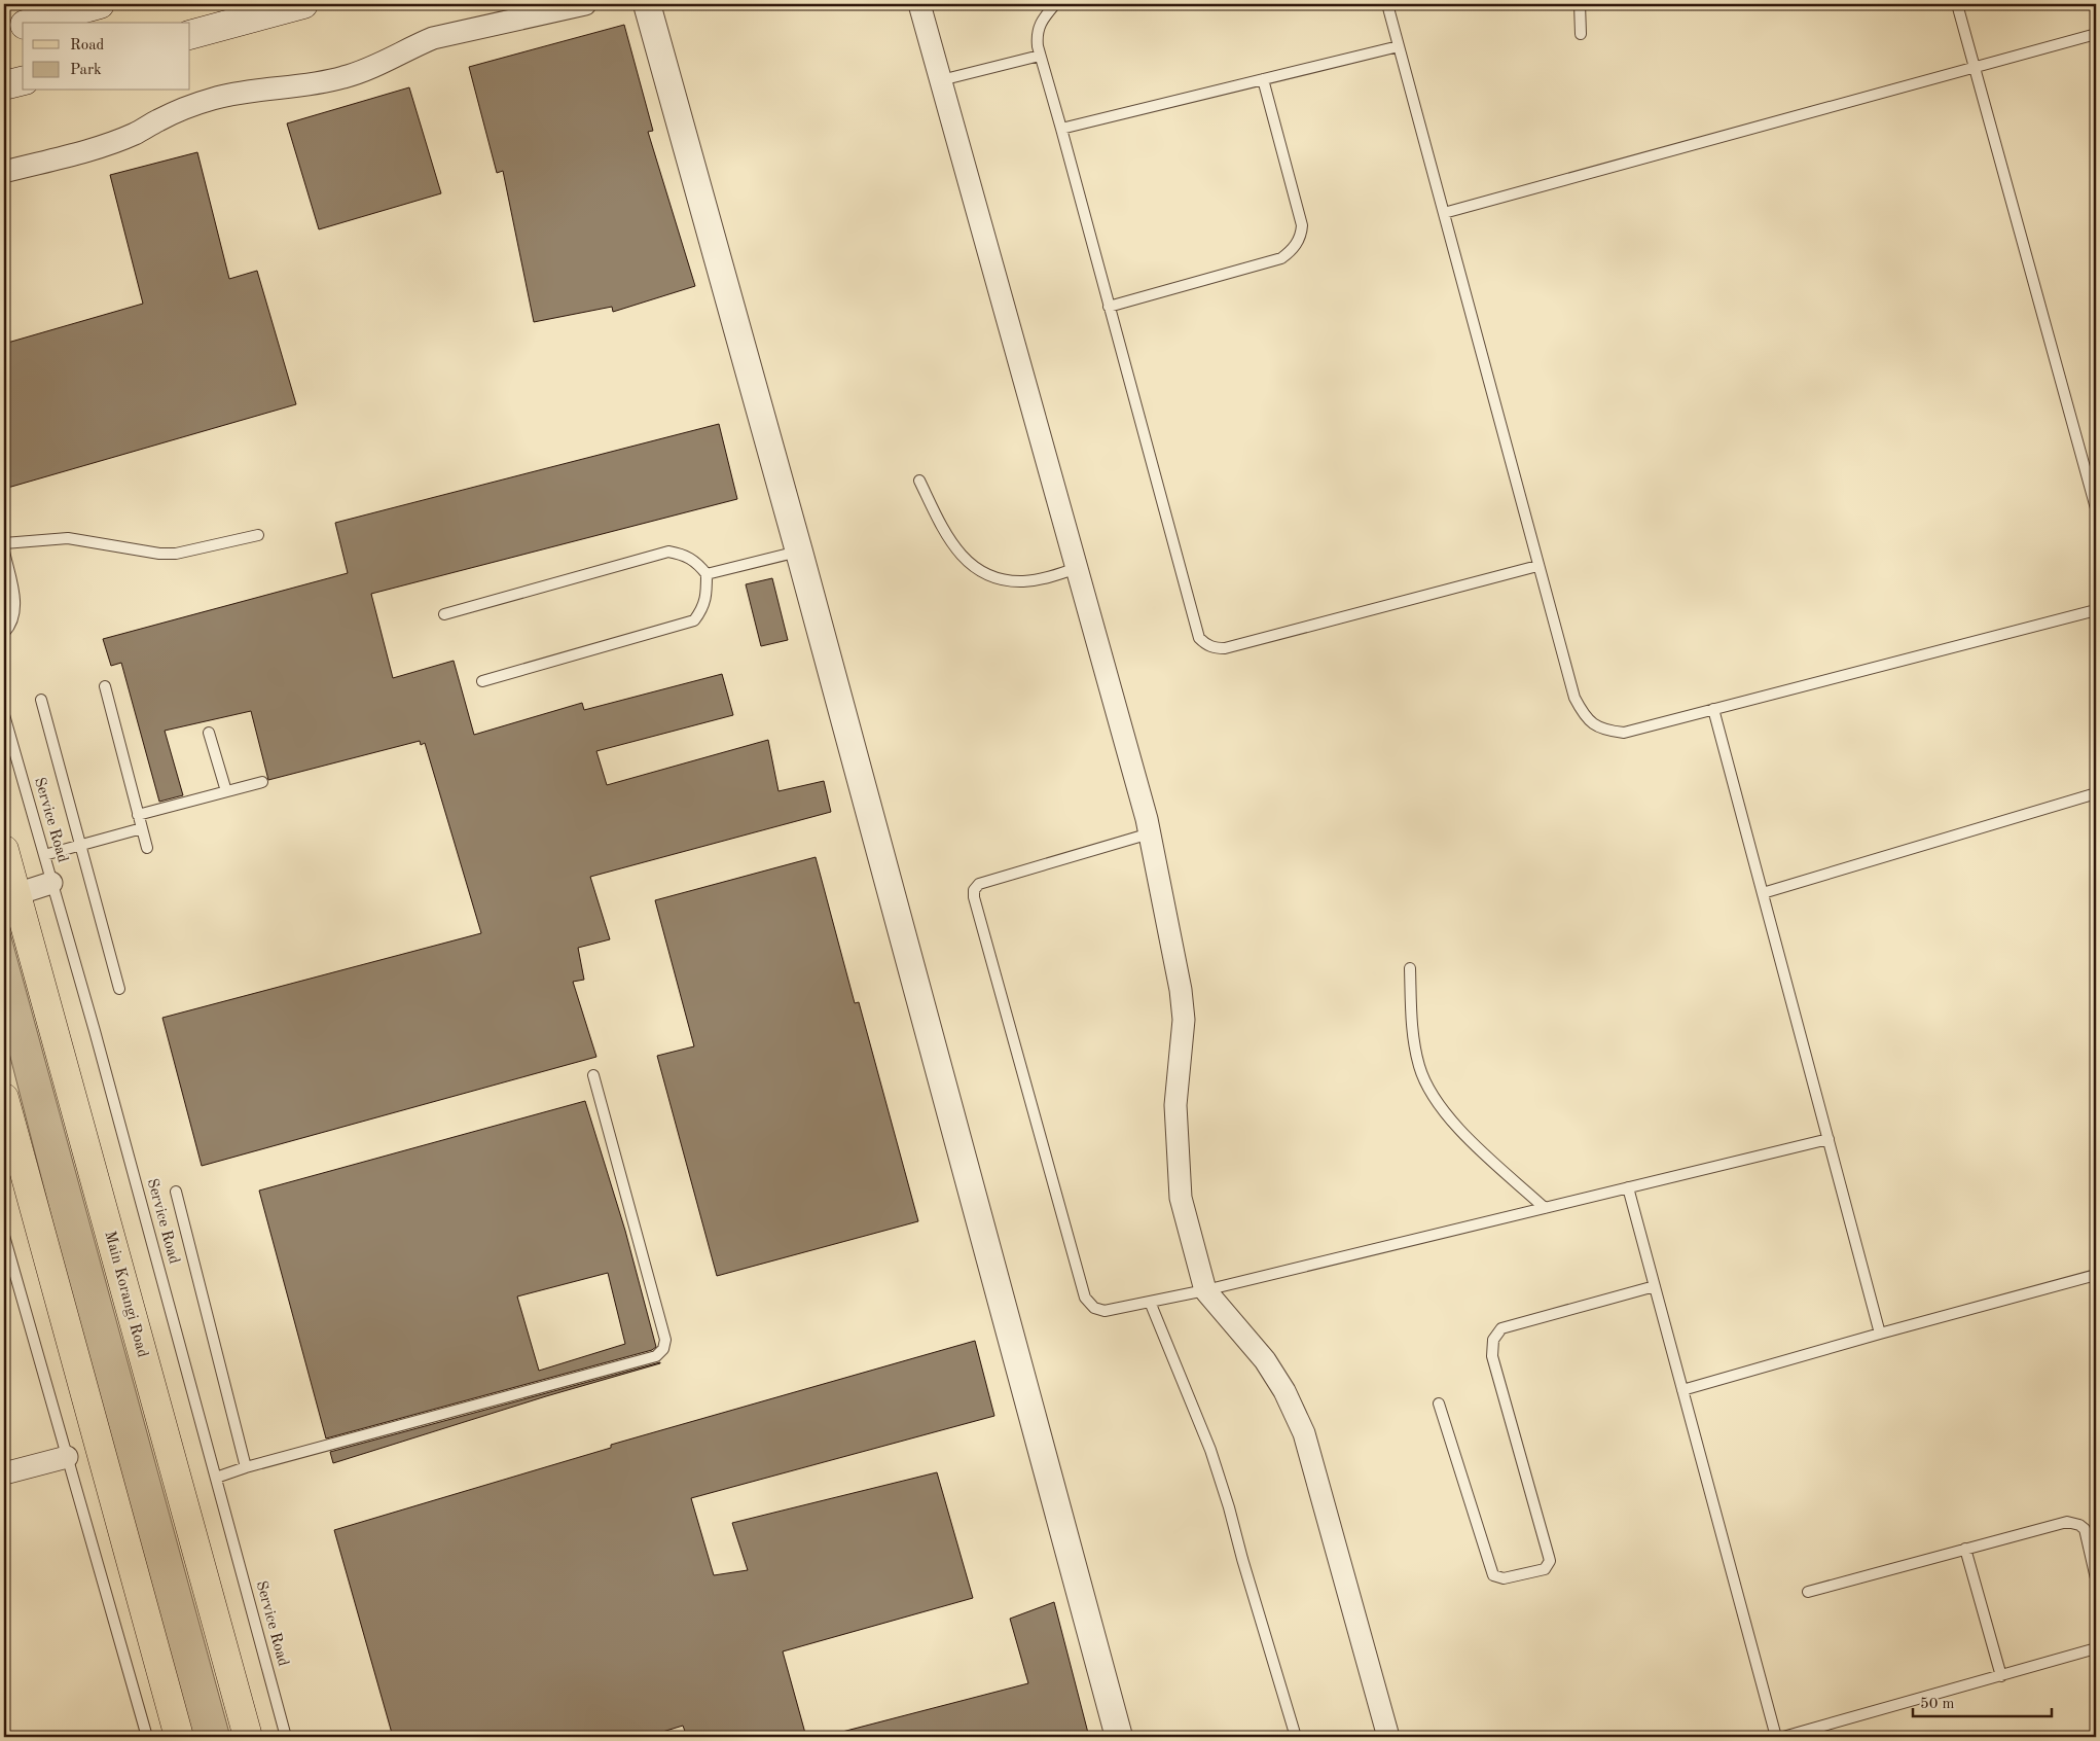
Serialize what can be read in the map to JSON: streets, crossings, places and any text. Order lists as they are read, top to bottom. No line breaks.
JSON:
{"streets":{"main road":["Main Korangi Road"],"lane":["Service Road"]},"legend":["Road","Park"],"scale_bar":"50 m"}
